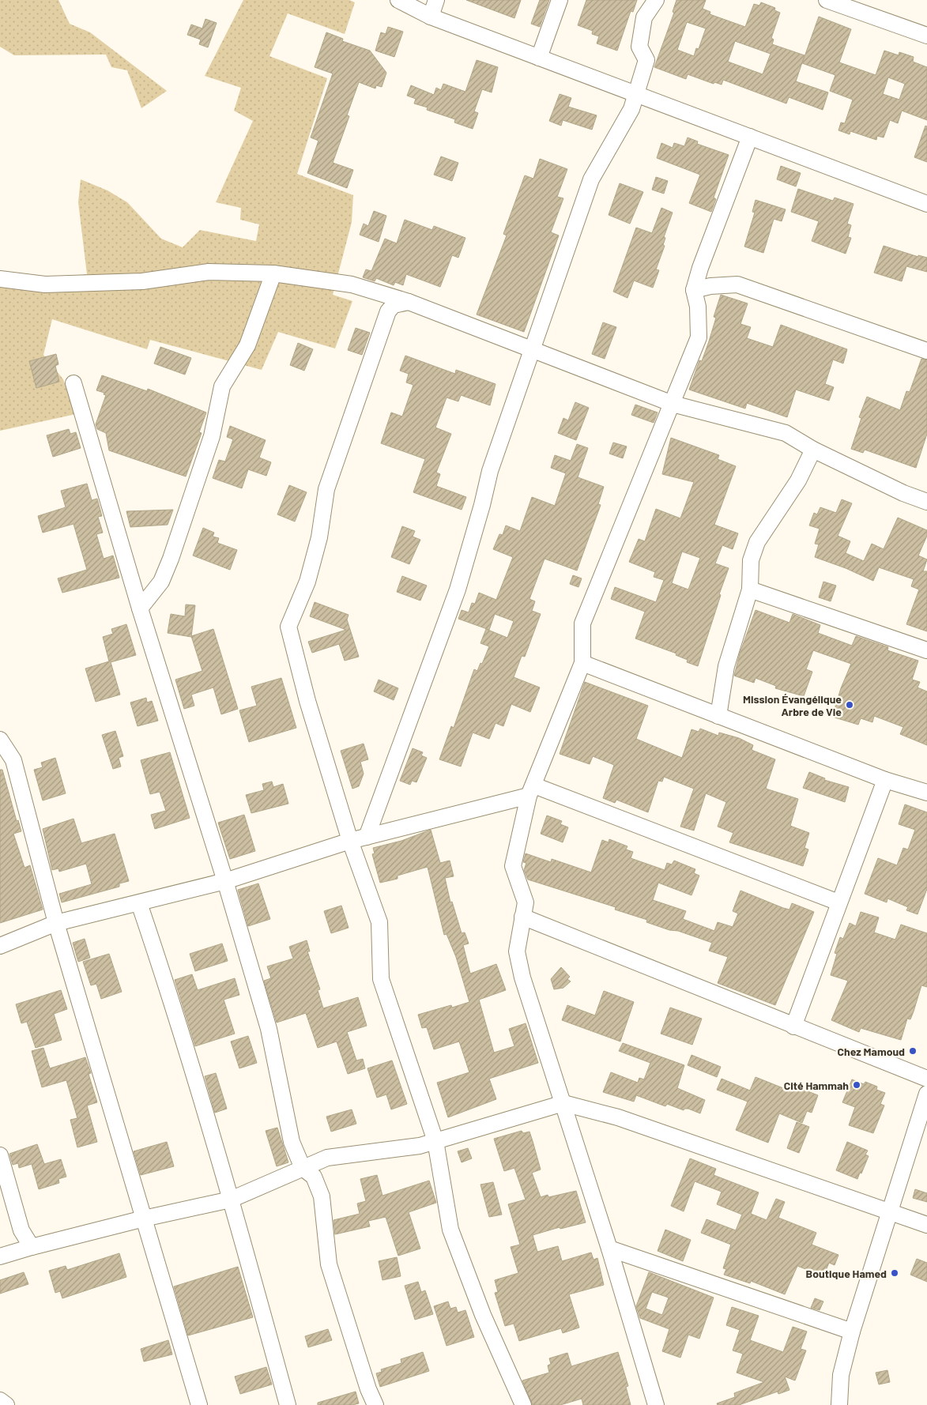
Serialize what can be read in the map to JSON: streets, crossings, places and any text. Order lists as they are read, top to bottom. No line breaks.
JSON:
{"places":["Mission Évangélique Arbre de Vie","Chez Mamoud","Cité Hammah","Boutique Hamed"]}
